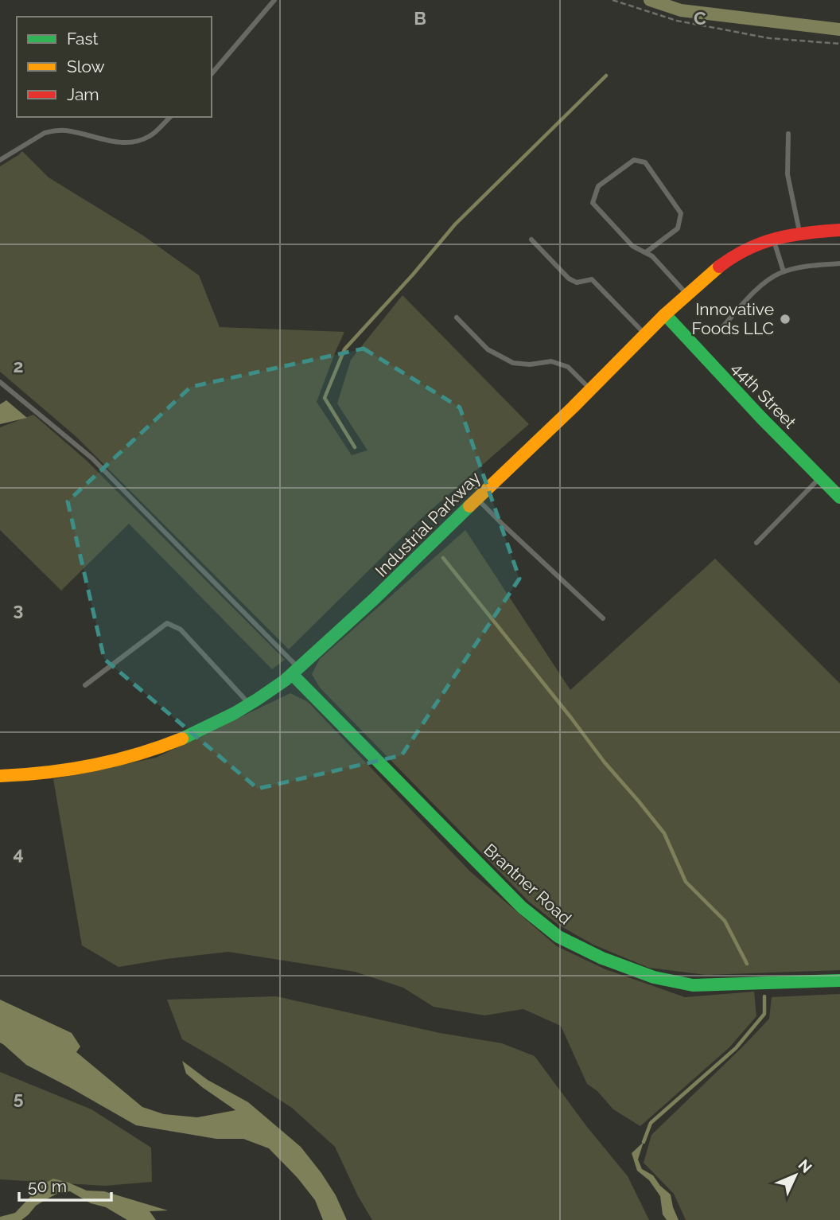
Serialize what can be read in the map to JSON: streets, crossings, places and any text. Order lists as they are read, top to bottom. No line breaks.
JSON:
{"streets":{"street":["44th Street","Industrial Parkway","Brantner Road"]},"crossings":[["44th Street","Industrial Parkway"],["Industrial Parkway","Brantner Road"]],"places":["Innovative Foods LLC"],"legend":["Fast","Slow","Jam"],"scale_bar":"50 m","north":"top right","grid":{"columns":["B","C"],"rows":["2","3","4","5"]}}
